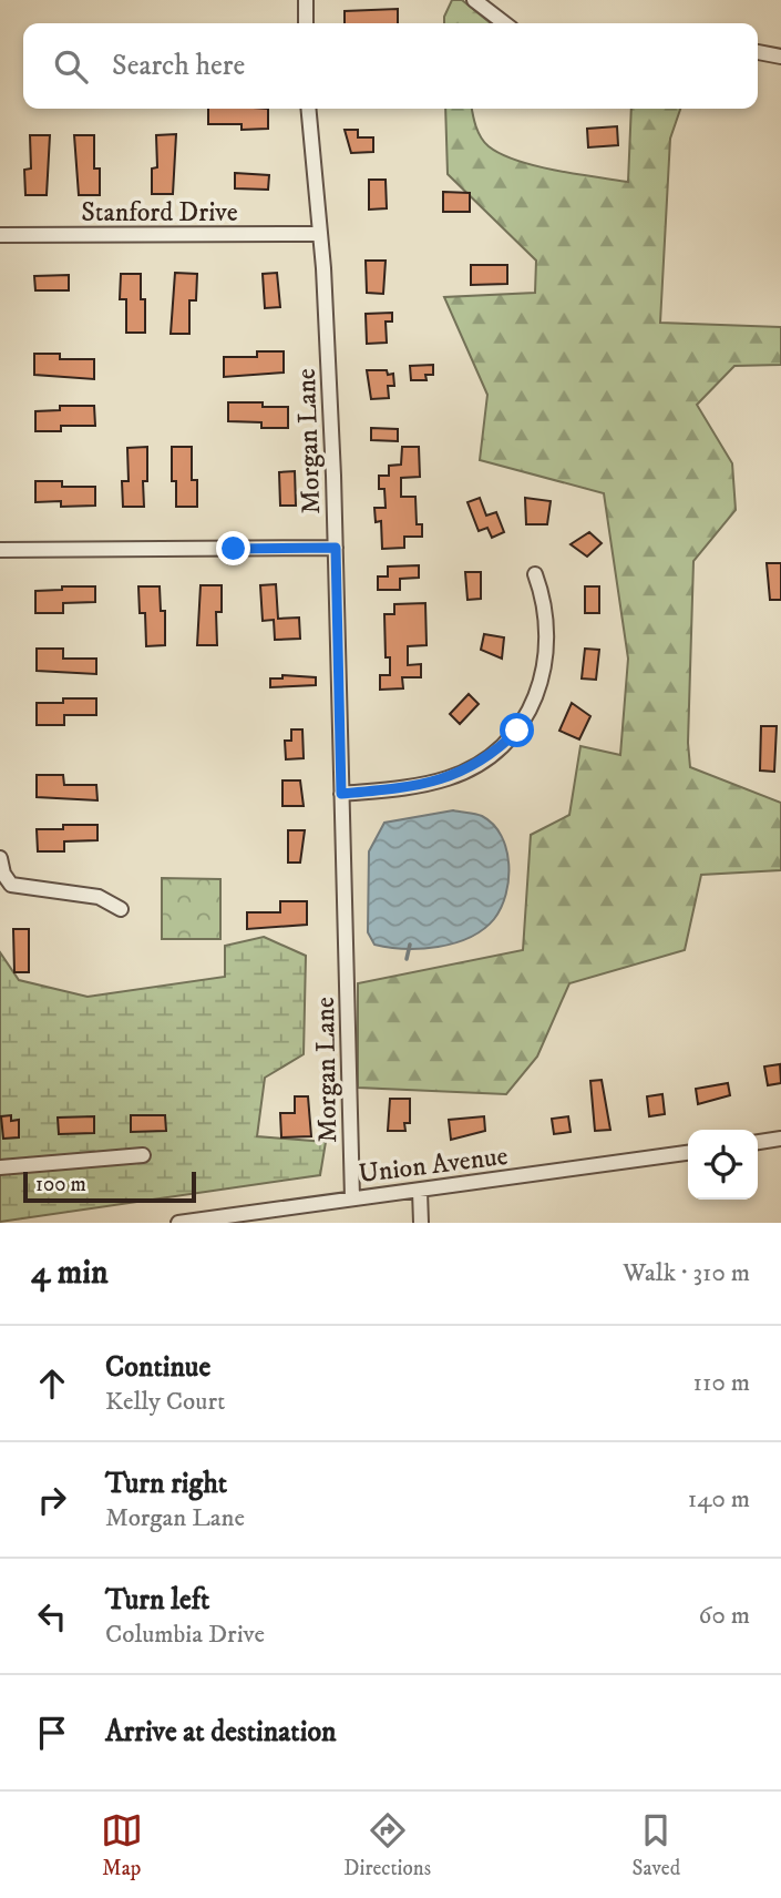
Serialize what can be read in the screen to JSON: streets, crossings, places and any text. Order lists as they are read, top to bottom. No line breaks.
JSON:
{"streets":{"street":["Stanford Drive","Morgan Lane","Union Avenue"]},"crossings":[["Stanford Drive","Morgan Lane"],["Morgan Lane","Union Avenue"]],"scale_bar":"100 m","page":{"search":"Search here","scale":"100 m","heading":["4 min","Walk · 310 m"],"list":[["Continue","Kelly Court","110 m"],["Turn right","Morgan Lane","140 m"],["Turn left","Columbia Drive","60 m"],"Arrive at destination"],"nav":["Map","Directions","Saved"]}}
